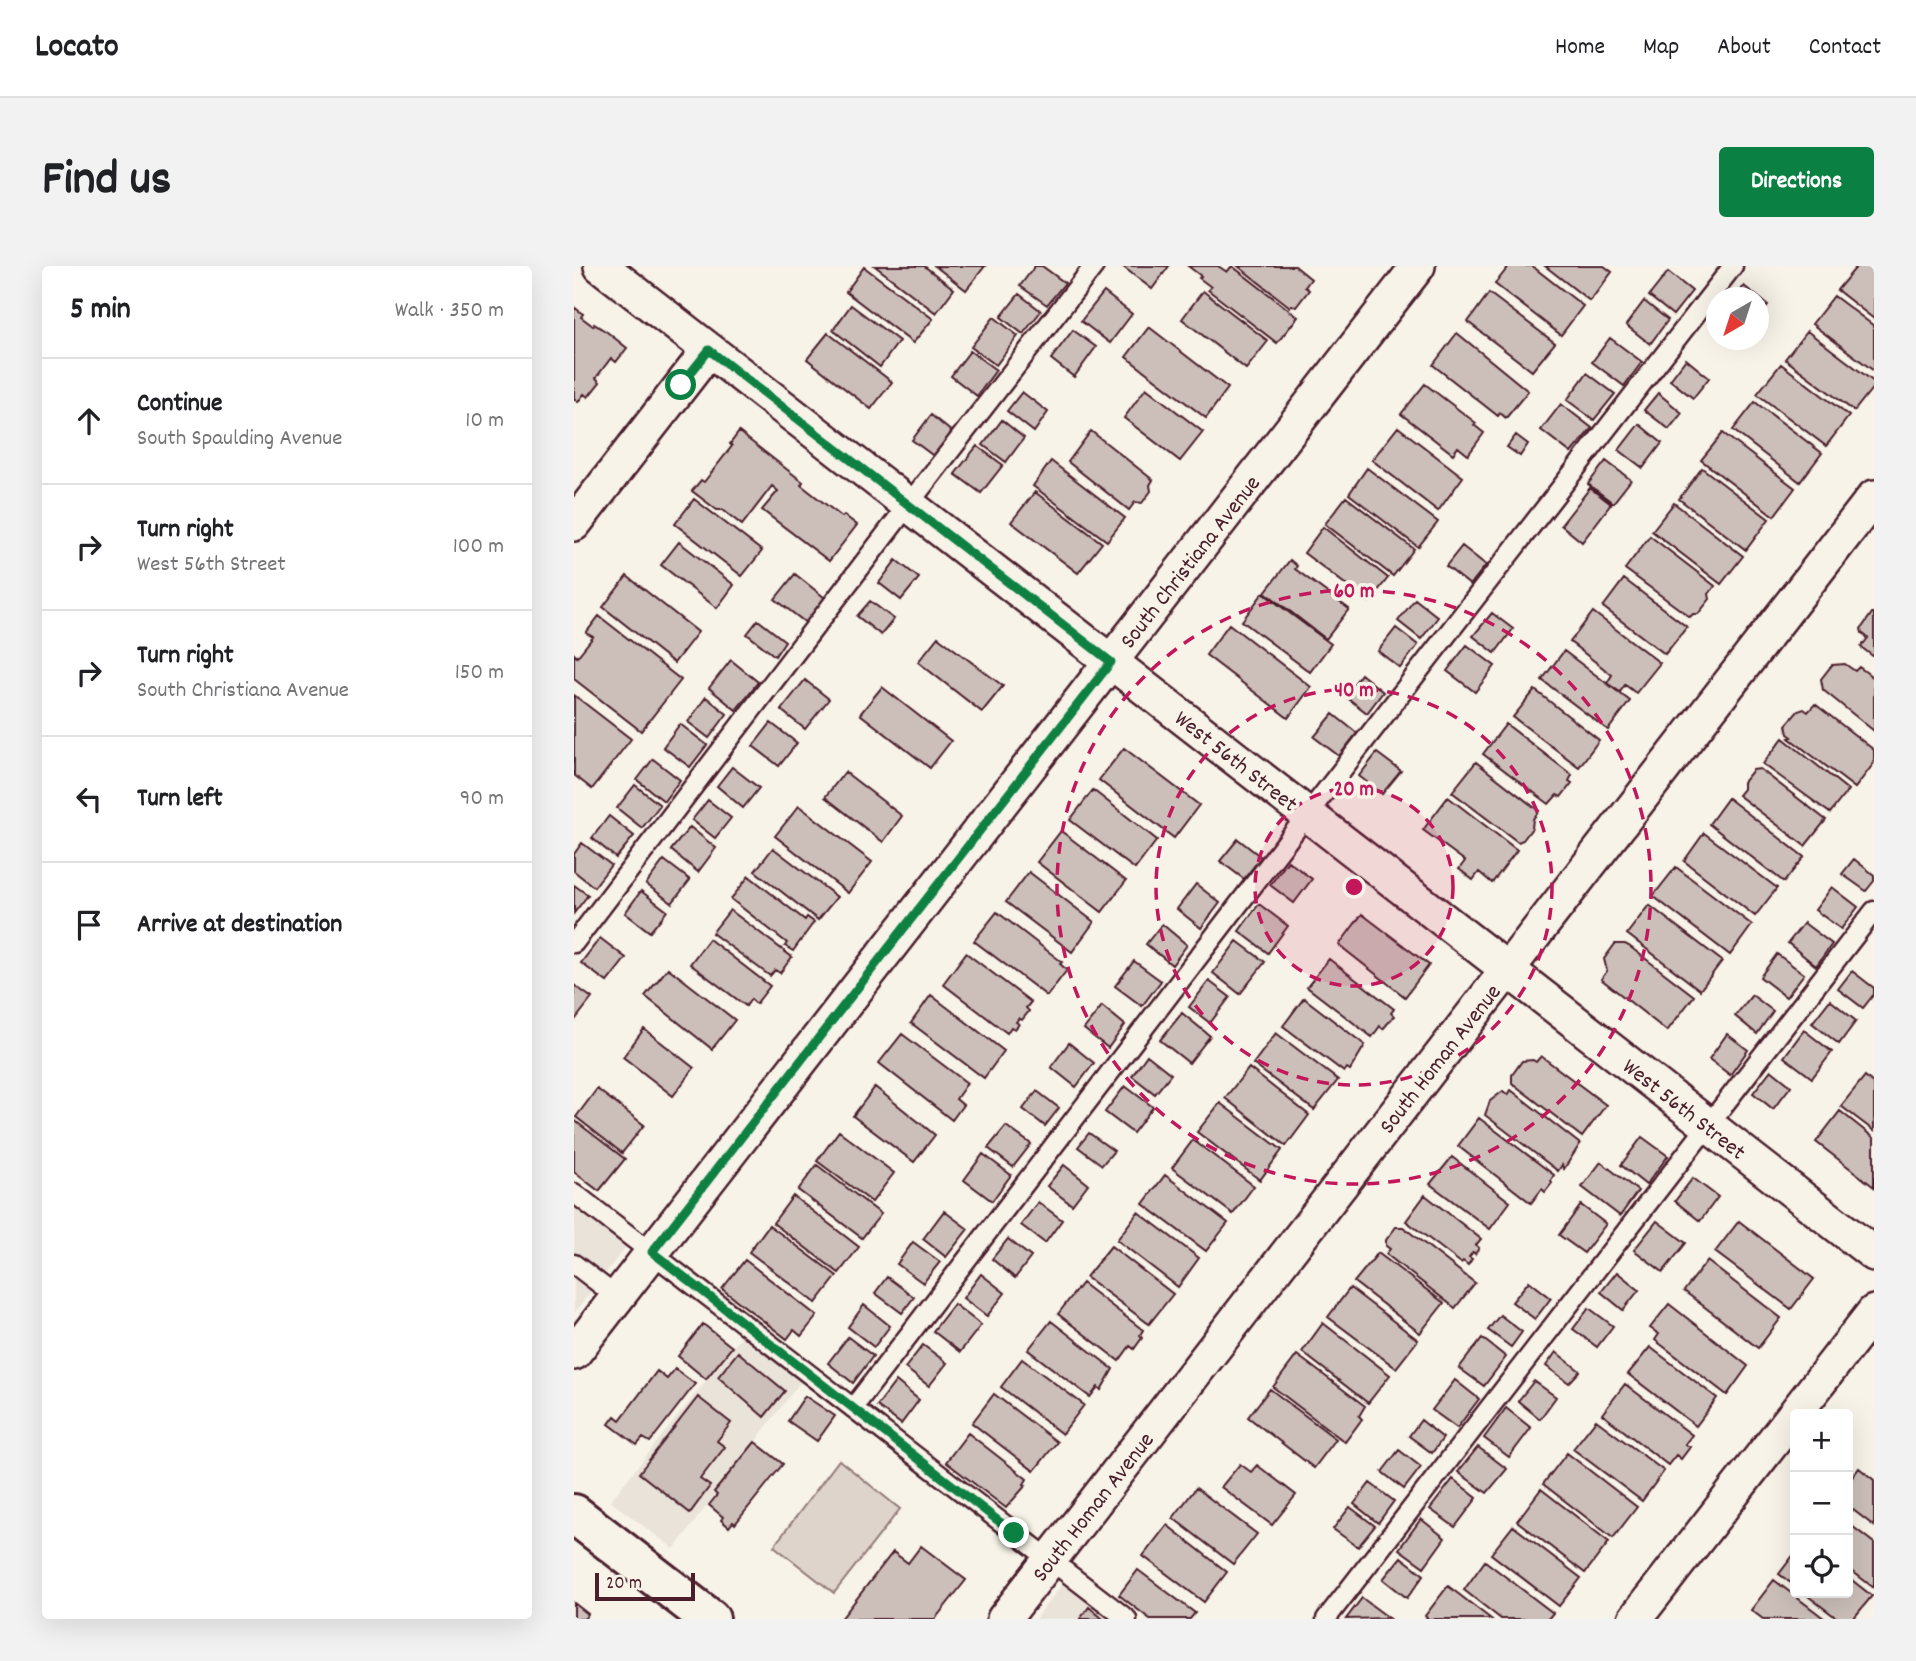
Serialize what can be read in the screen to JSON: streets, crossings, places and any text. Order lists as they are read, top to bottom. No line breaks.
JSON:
{"streets":{"street":["South Christiana Avenue","West 56th Street","South Homan Avenue"]},"crossings":[["South Christiana Avenue","West 56th Street"],["West 56th Street","South Homan Avenue"]],"scale_bar":"20 m","north":"bottom left","page":{"header":"Locato","nav":["Home","Map","About","Contact"],"title":"Find us","buttons":"Directions","heading":["5 min","Walk · 350 m"],"list":[["Continue","South Spaulding Avenue","10 m"],["Turn right","West 56th Street","100 m"],["Turn right","South Christiana Avenue","150 m"],["Turn left","90 m"],"Arrive at destination"],"map_buttons":["+","−"],"scale":"20 m"},"rings":["60 m","40 m","20 m"]}
